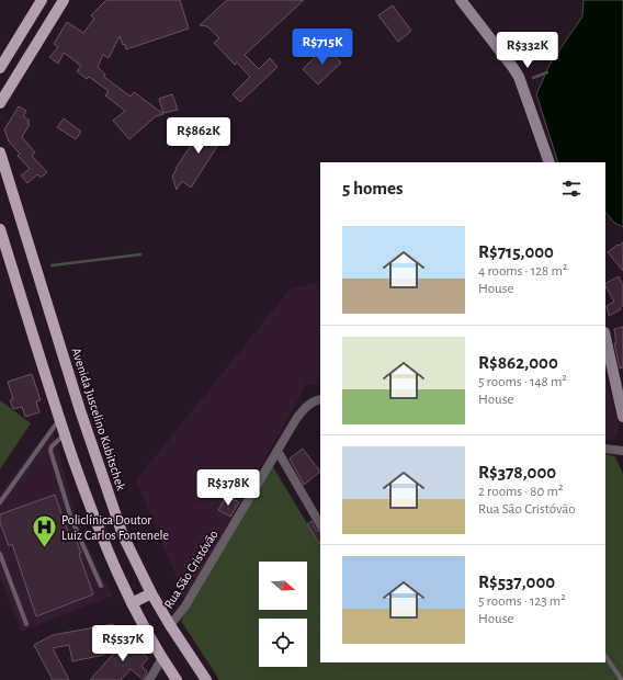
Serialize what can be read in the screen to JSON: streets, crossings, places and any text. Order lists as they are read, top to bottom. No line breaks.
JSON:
{"streets":{"main road":["Avenida Juscelino Kubitschek"],"street":["Rua São Cristóvão"]},"crossings":[["Avenida Juscelino Kubitschek","Rua São Cristóvão"]],"places":{"hospital":["Policlínica Doutor Luiz Carlos Fontenele"]},"north":"right","page":{"price":["R$715K","R$332K","R$862K","R$378K","R$537K"],"heading":"5 homes","list":[{"name":"R$715,000","note":"4 rooms · 128 m² · House"},{"name":"R$862,000","note":"5 rooms · 148 m² · House"},{"name":"R$378,000","note":"2 rooms · 80 m² · Rua São Cristóvão"},{"name":"R$537,000","note":"5 rooms · 123 m² · House"}]}}
